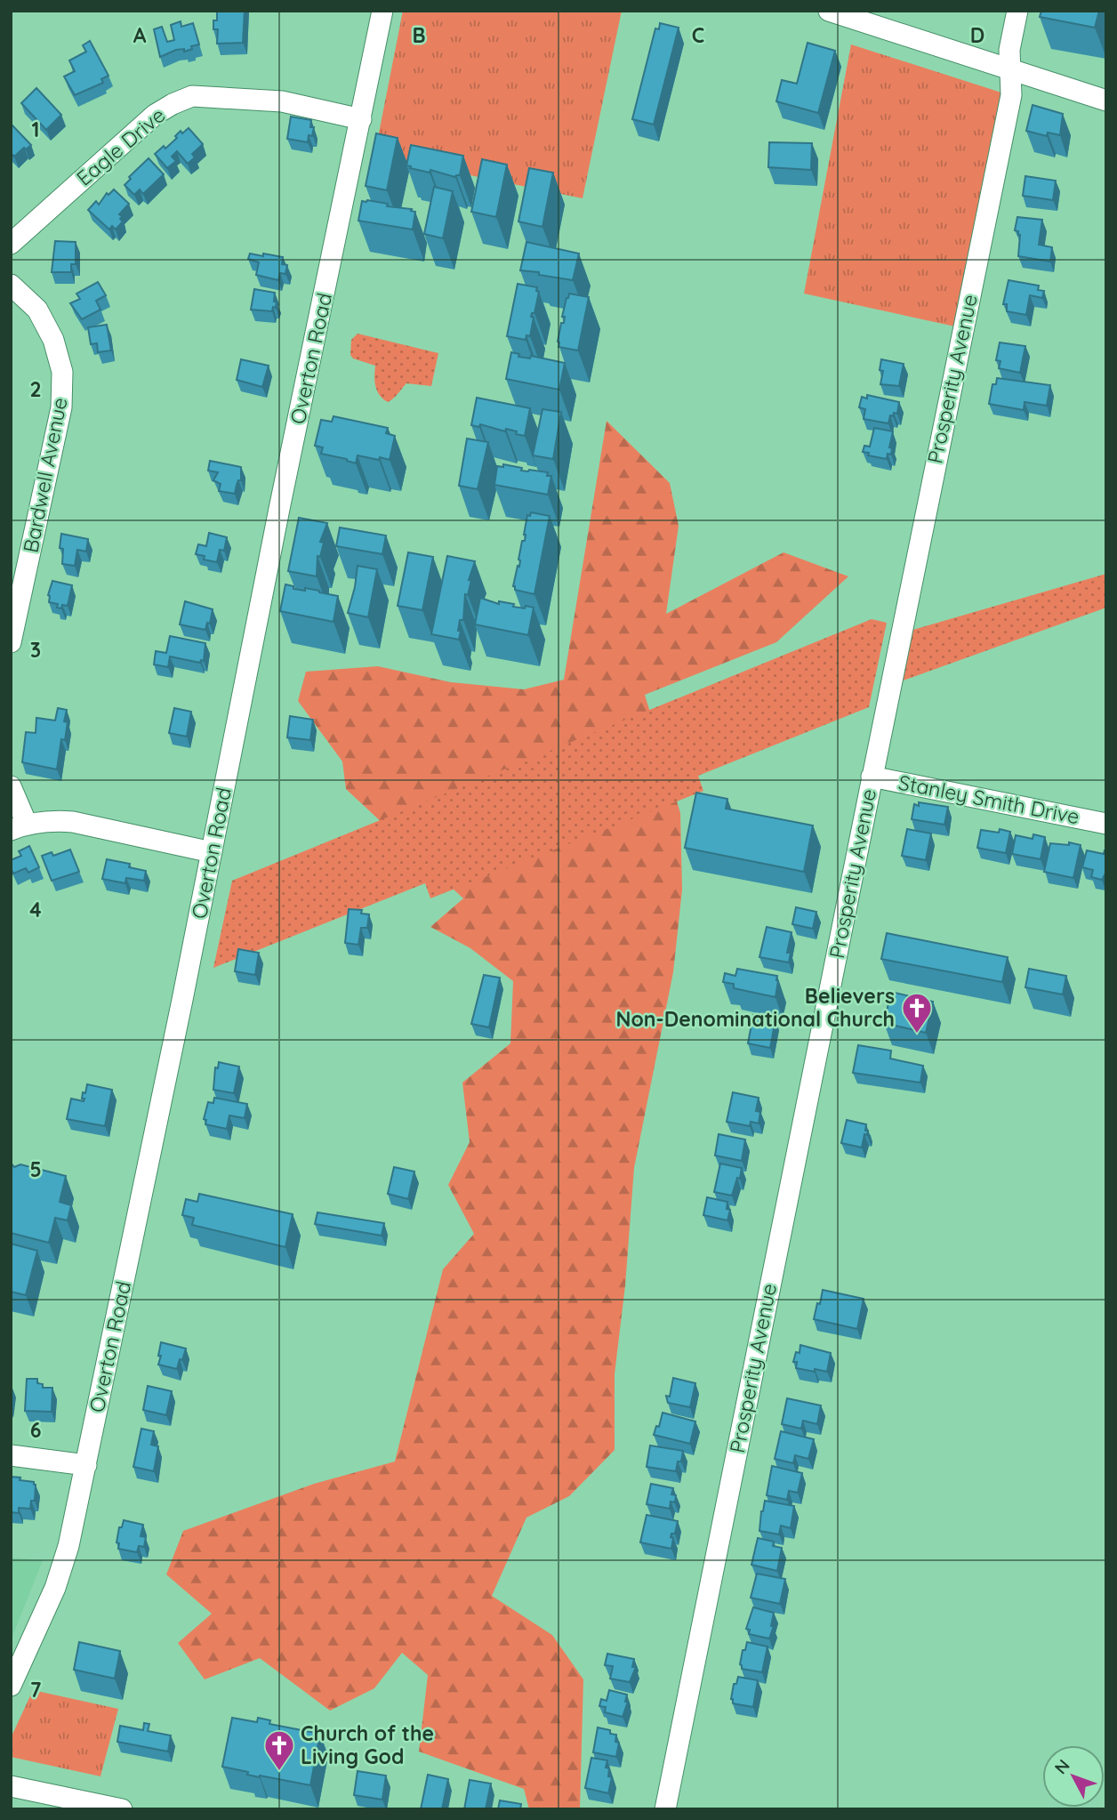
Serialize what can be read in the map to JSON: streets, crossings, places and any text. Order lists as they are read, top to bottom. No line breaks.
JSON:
{"streets":{"street":["Eagle Drive","Overton Road","Prosperity Avenue","Bardwell Avenue","Stanley Smith Drive"]},"crossings":[["Eagle Drive","Overton Road"],["Prosperity Avenue","Stanley Smith Drive"]],"places":{"church":["Believers Non-Denominational Church","Church of the Living God"]},"north":"top left","grid":{"columns":["A","B","C","D"],"rows":["1","2","3","4","5","6","7"]}}
